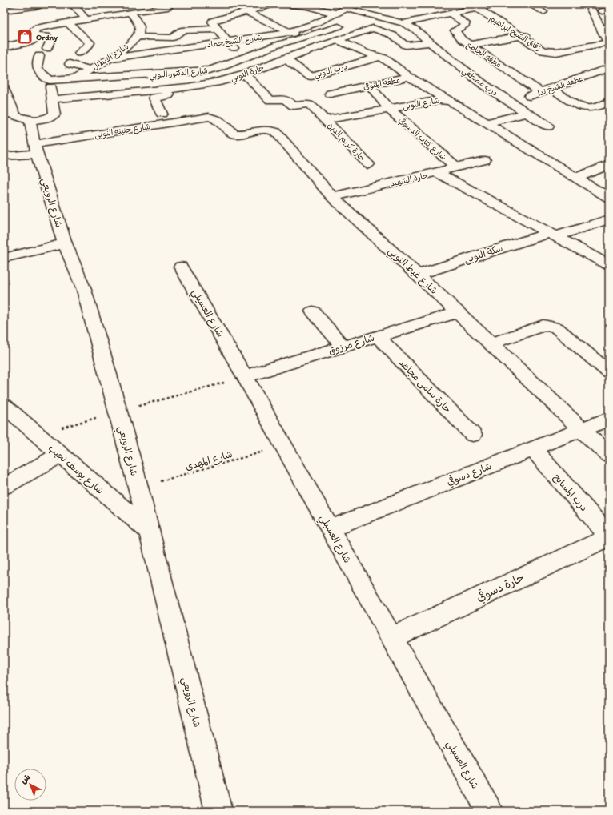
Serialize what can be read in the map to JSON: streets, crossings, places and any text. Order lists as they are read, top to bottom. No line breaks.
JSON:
{"streets":{"street":["زقاق الشيخ ابراهيم","شارع الشيخ حماد","عطفه الجامع","شارع الابطال","درب النوبي","شارع الدكتور النوبي","حارة النوبي","درب مصطفي","عطفه المنوفى","عطفه الشيخ ندا","شارع النوبى","شارع جنينه النوبى","شارع كتاب الدسوقي","حارة كريم الدين","حارة الشهيد","شارع الرويعي","سكة النوبى","شارع غيط النوبي","شارع العسيلي","شارع مرزوق","حارة سامى مجاهد","شارع يوسف نجيب","شارع دسوقي","درب المسابح","حارة دسوقي"],"path":["شارع المهدي"]},"crossings":[["زقاق الشيخ ابراهيم","درب مصطفي"],["شارع الشيخ حماد","شارع الابطال"],["شارع الشيخ حماد","درب مصطفي"],["عطفه الجامع","درب مصطفي"],["عطفه الجامع","عطفه الشيخ ندا"],["شارع الابطال","شارع الدكتور النوبي"],["درب النوبي","حارة النوبي"],["درب النوبي","عطفه المنوفى"],["حارة النوبي","درب مصطفي"],["حارة النوبي","عطفه المنوفى"],["درب مصطفي","عطفه الشيخ ندا"],["عطفه المنوفى","شارع كتاب الدسوقي"],["شارع النوبى","شارع كتاب الدسوقي"],["شارع النوبى","حارة كريم الدين"],["شارع جنينه النوبى","شارع الرويعي"],["شارع جنينه النوبى","شارع غيط النوبي"],["شارع كتاب الدسوقي","حارة الشهيد"],["حارة الشهيد","شارع غيط النوبي"],["شارع الرويعي","شارع المهدي"],["شارع الرويعي","شارع يوسف نجيب"],["سكة النوبى","شارع غيط النوبي"],["شارع غيط النوبي","شارع مرزوق"],["شارع غيط النوبي","شارع دسوقي"],["شارع العسيلي","شارع مرزوق"],["شارع العسيلي","شارع المهدي"],["شارع العسيلي","شارع دسوقي"],["شارع العسيلي","حارة دسوقي"],["شارع مرزوق","حارة سامى مجاهد"],["شارع دسوقي","درب المسابح"],["درب المسابح","حارة دسوقي"]],"places":{"shop":["Ordny"]},"north":"top left"}
